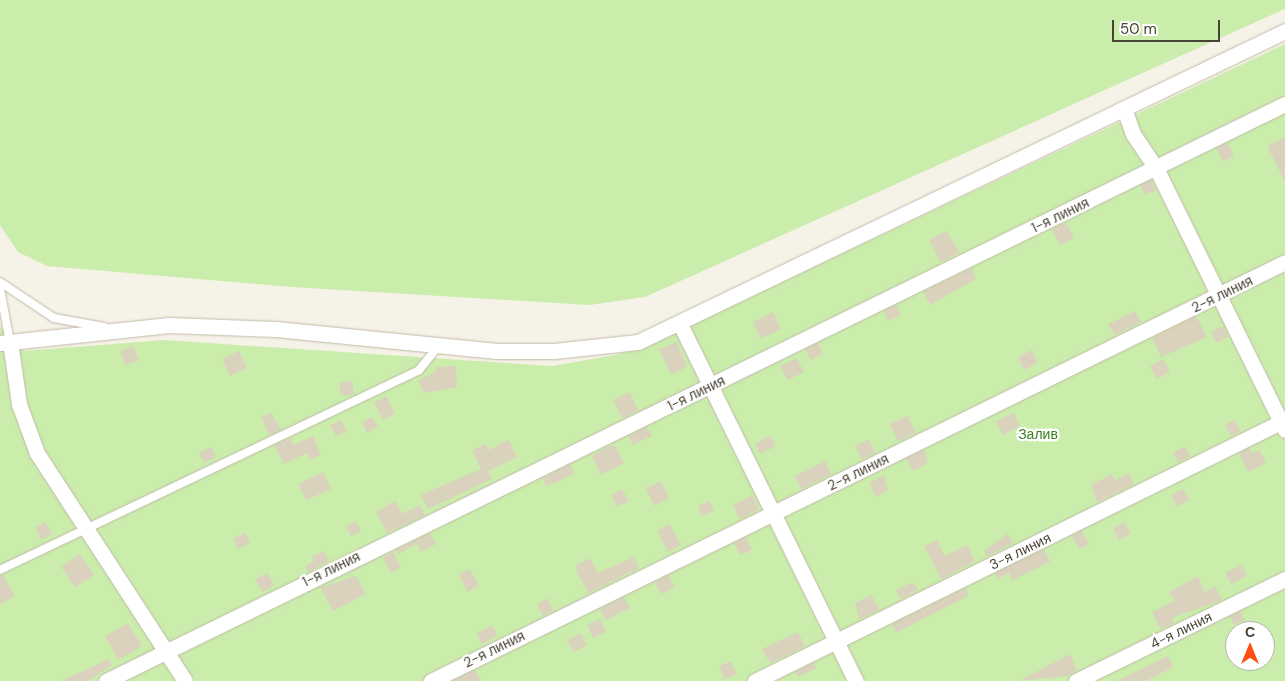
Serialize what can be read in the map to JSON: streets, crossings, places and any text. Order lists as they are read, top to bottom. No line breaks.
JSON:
{"streets":{"street":["1-я линия","2-я линия","3-я линия","4-я линия"]},"parks":["Залив"],"scale_bar":"50 m","north":"top"}
